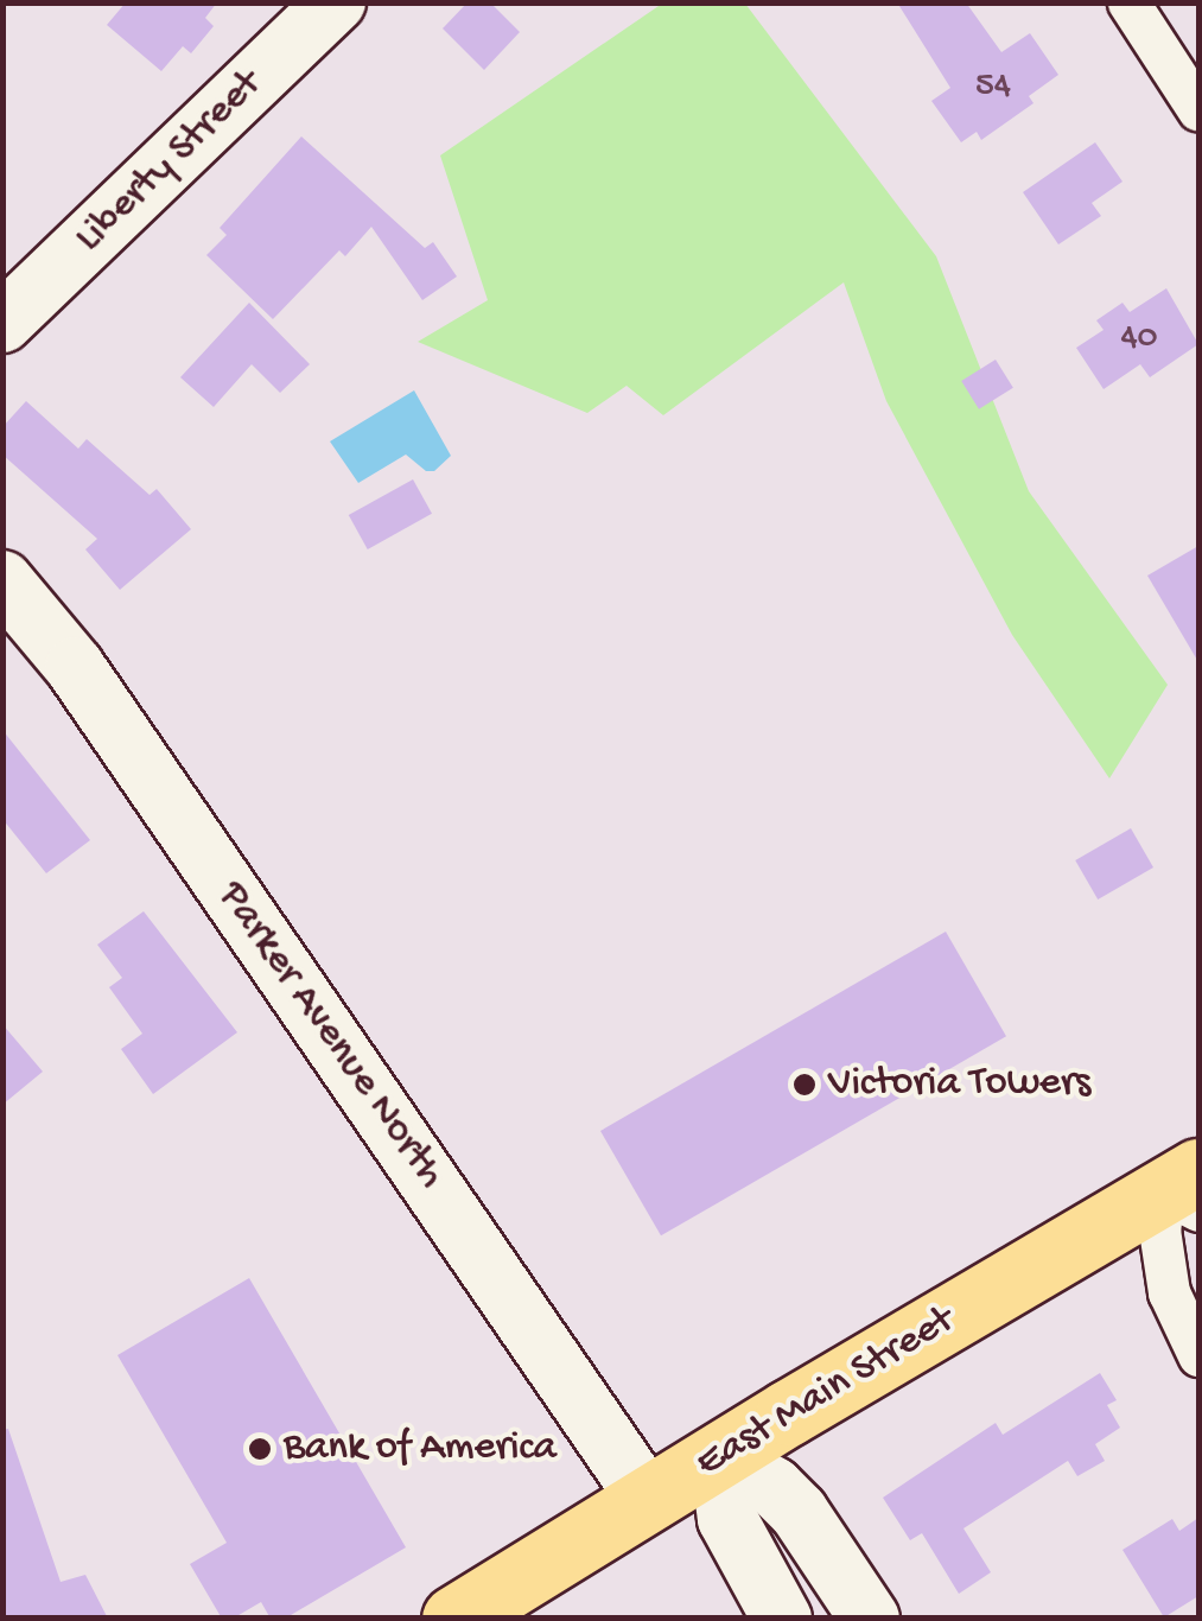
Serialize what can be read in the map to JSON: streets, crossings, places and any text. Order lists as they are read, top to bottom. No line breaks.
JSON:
{"streets":{"main road":["East Main Street"],"street":["Liberty Street","Parker Avenue North"]},"crossings":[["Parker Avenue North","East Main Street"]],"places":["Victoria Towers","Bank of America"],"house_numbers":["54","40"]}
